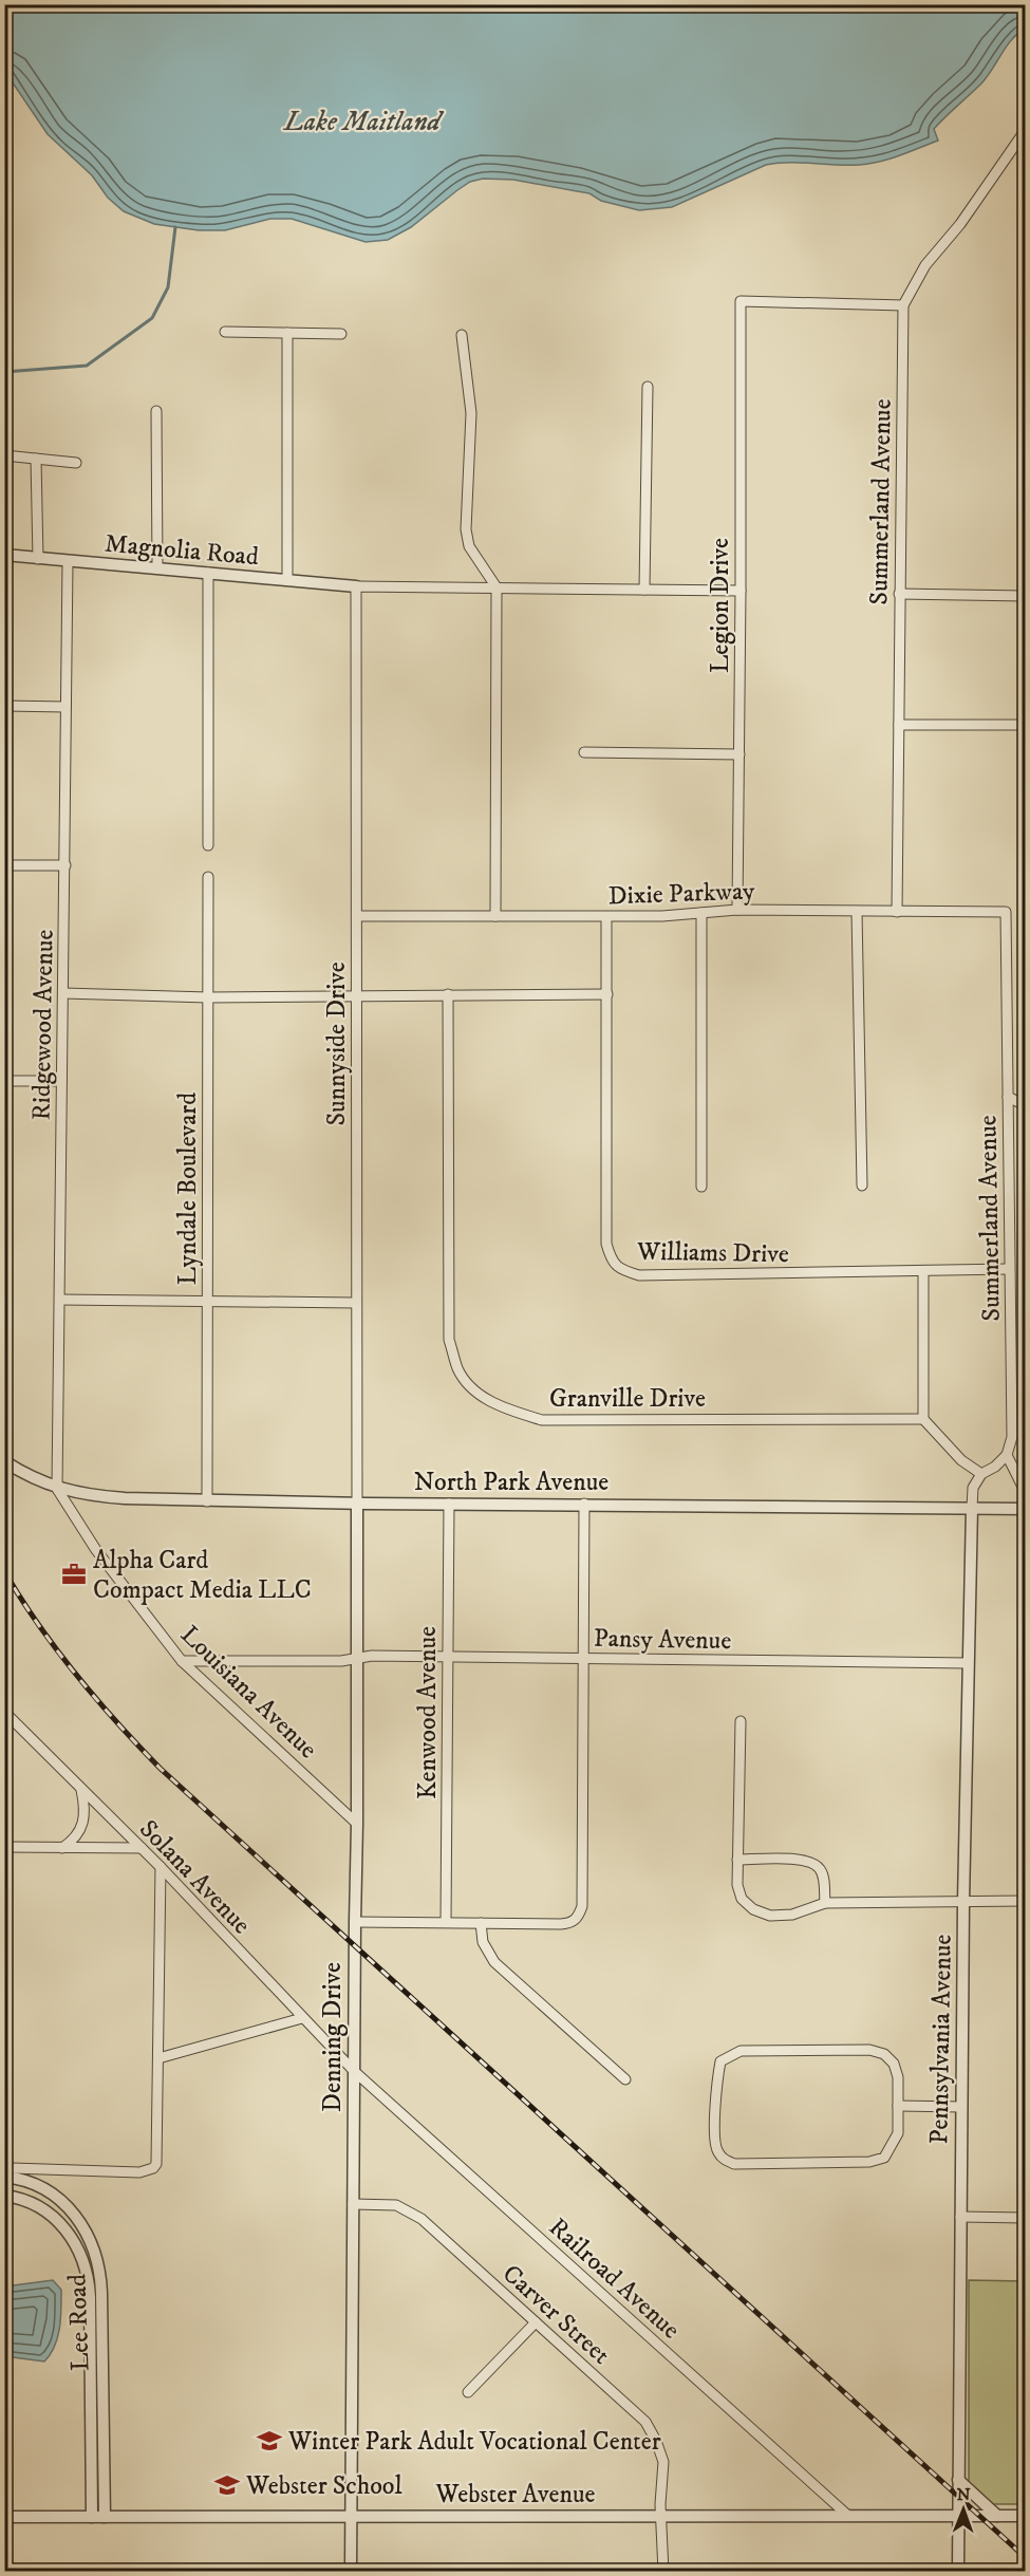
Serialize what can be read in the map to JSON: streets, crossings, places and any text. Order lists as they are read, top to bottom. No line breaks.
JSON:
{"streets":{"street":["Summerland Avenue","Magnolia Road","Legion Drive","Dixie Parkway","Ridgewood Avenue","Sunnyside Drive","Lyndale Boulevard","Williams Drive","Granville Drive","North Park Avenue","Pansy Avenue","Louisiana Avenue","Kenwood Avenue","Solana Avenue","Denning Drive","Pennsylvania Avenue","Railroad Avenue","Carver Street","Lee Road","Webster Avenue"]},"crossings":[["Summerland Avenue","Legion Drive"],["Summerland Avenue","Dixie Parkway"],["Summerland Avenue","Williams Drive"],["Magnolia Road","Ridgewood Avenue"],["Magnolia Road","Sunnyside Drive"],["Legion Drive","Dixie Parkway"],["Dixie Parkway","Sunnyside Drive"],["Dixie Parkway","Williams Drive"],["Ridgewood Avenue","North Park Avenue"],["Ridgewood Avenue","Louisiana Avenue"],["Sunnyside Drive","North Park Avenue"],["Sunnyside Drive","Denning Drive"],["Lyndale Boulevard","North Park Avenue"],["North Park Avenue","Louisiana Avenue"],["North Park Avenue","Kenwood Avenue"],["North Park Avenue","Denning Drive"],["North Park Avenue","Pennsylvania Avenue"],["Pansy Avenue","Louisiana Avenue"],["Pansy Avenue","Kenwood Avenue"],["Pansy Avenue","Denning Drive"],["Pansy Avenue","Pennsylvania Avenue"],["Louisiana Avenue","Denning Drive"],["Solana Avenue","Denning Drive"],["Solana Avenue","Railroad Avenue"],["Denning Drive","Railroad Avenue"],["Denning Drive","Carver Street"],["Denning Drive","Webster Avenue"],["Pennsylvania Avenue","Webster Avenue"],["Railroad Avenue","Webster Avenue"],["Carver Street","Webster Avenue"],["Lee Road","Webster Avenue"]],"water":["Lake Maitland"],"places":{"office":["Alpha Card Compact Media LLC"],"school or university":["Winter Park Adult Vocational Center","Webster School"]},"north":"top"}
